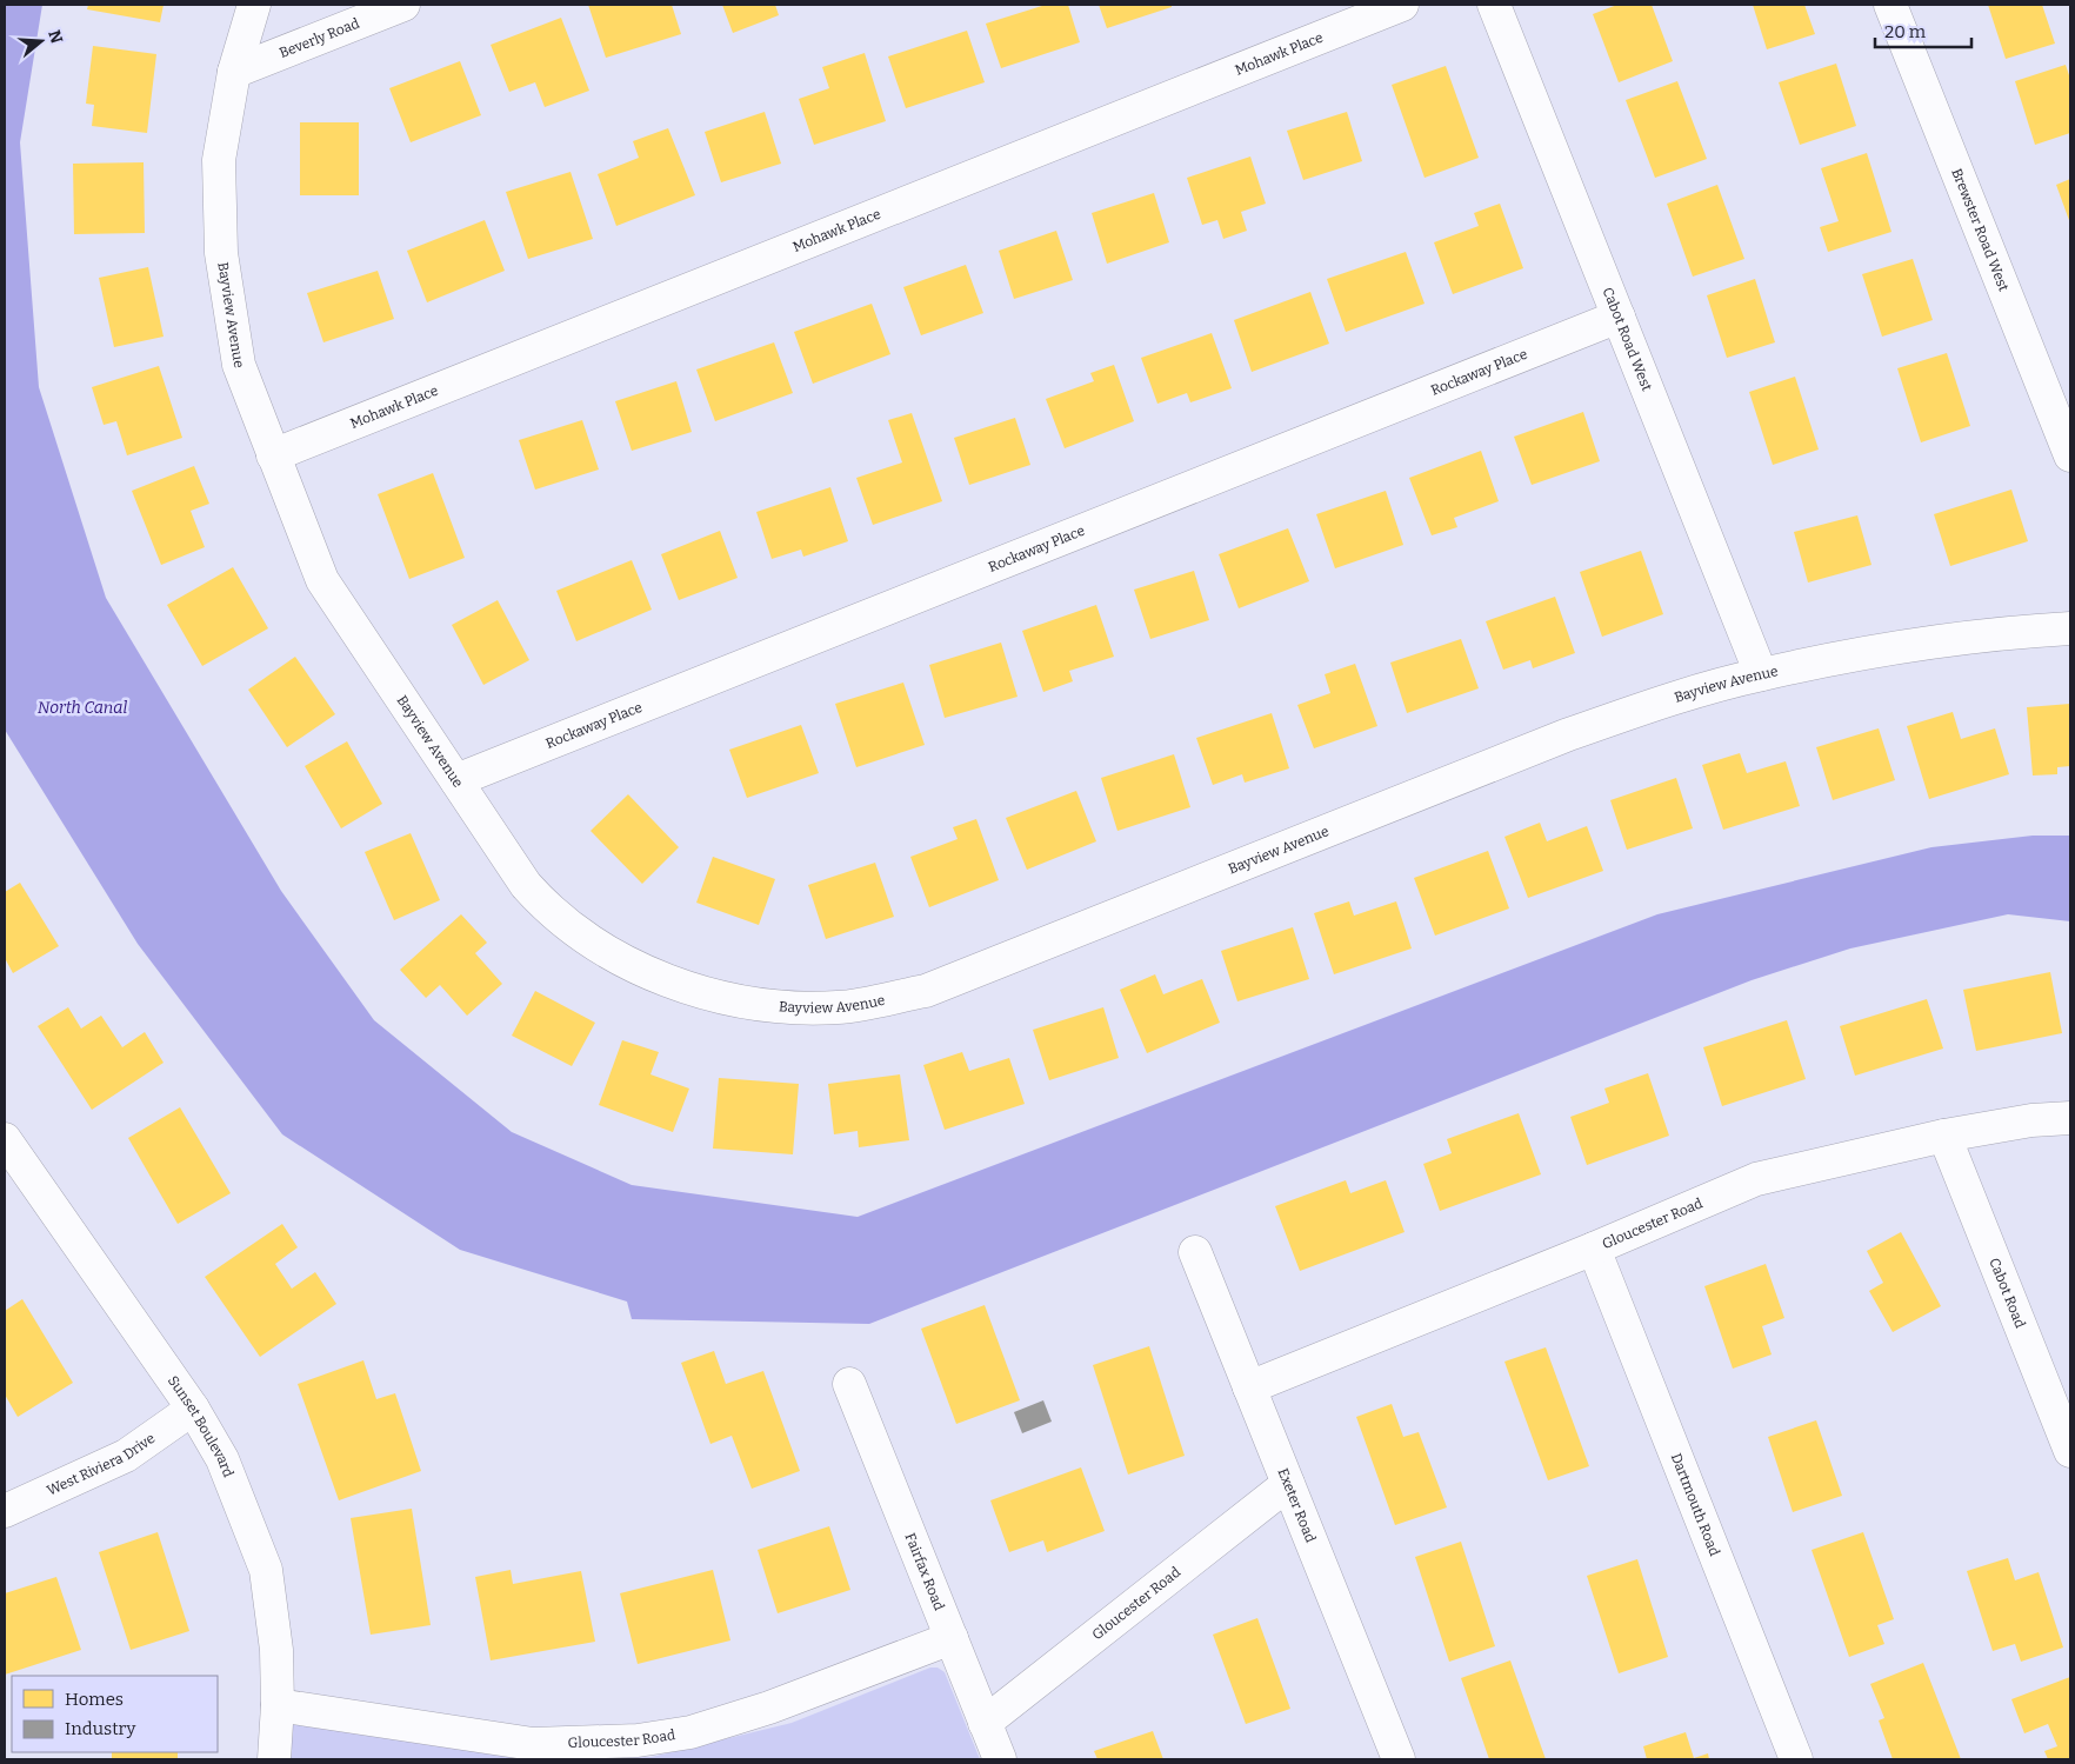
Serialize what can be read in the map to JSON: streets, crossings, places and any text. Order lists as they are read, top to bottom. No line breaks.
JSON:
{"streets":{"street":["Beverly Road","Mohawk Place","Brewster Road West","Bayview Avenue","Cabot Road West","Rockaway Place","Gloucester Road","Cabot Road","Sunset Boulevard","West Riviera Drive","Dartmouth Road","Exeter Road","Fairfax Road"]},"crossings":[["Beverly Road","Bayview Avenue"],["Mohawk Place","Bayview Avenue"],["Bayview Avenue","Cabot Road West"],["Bayview Avenue","Rockaway Place"],["Cabot Road West","Rockaway Place"],["Gloucester Road","Cabot Road"],["Gloucester Road","Sunset Boulevard"],["Gloucester Road","Dartmouth Road"],["Gloucester Road","Exeter Road"],["Gloucester Road","Fairfax Road"],["Sunset Boulevard","West Riviera Drive"]],"water":["North Canal"],"legend":["Homes","Industry"],"scale_bar":"20 m","north":"right"}
